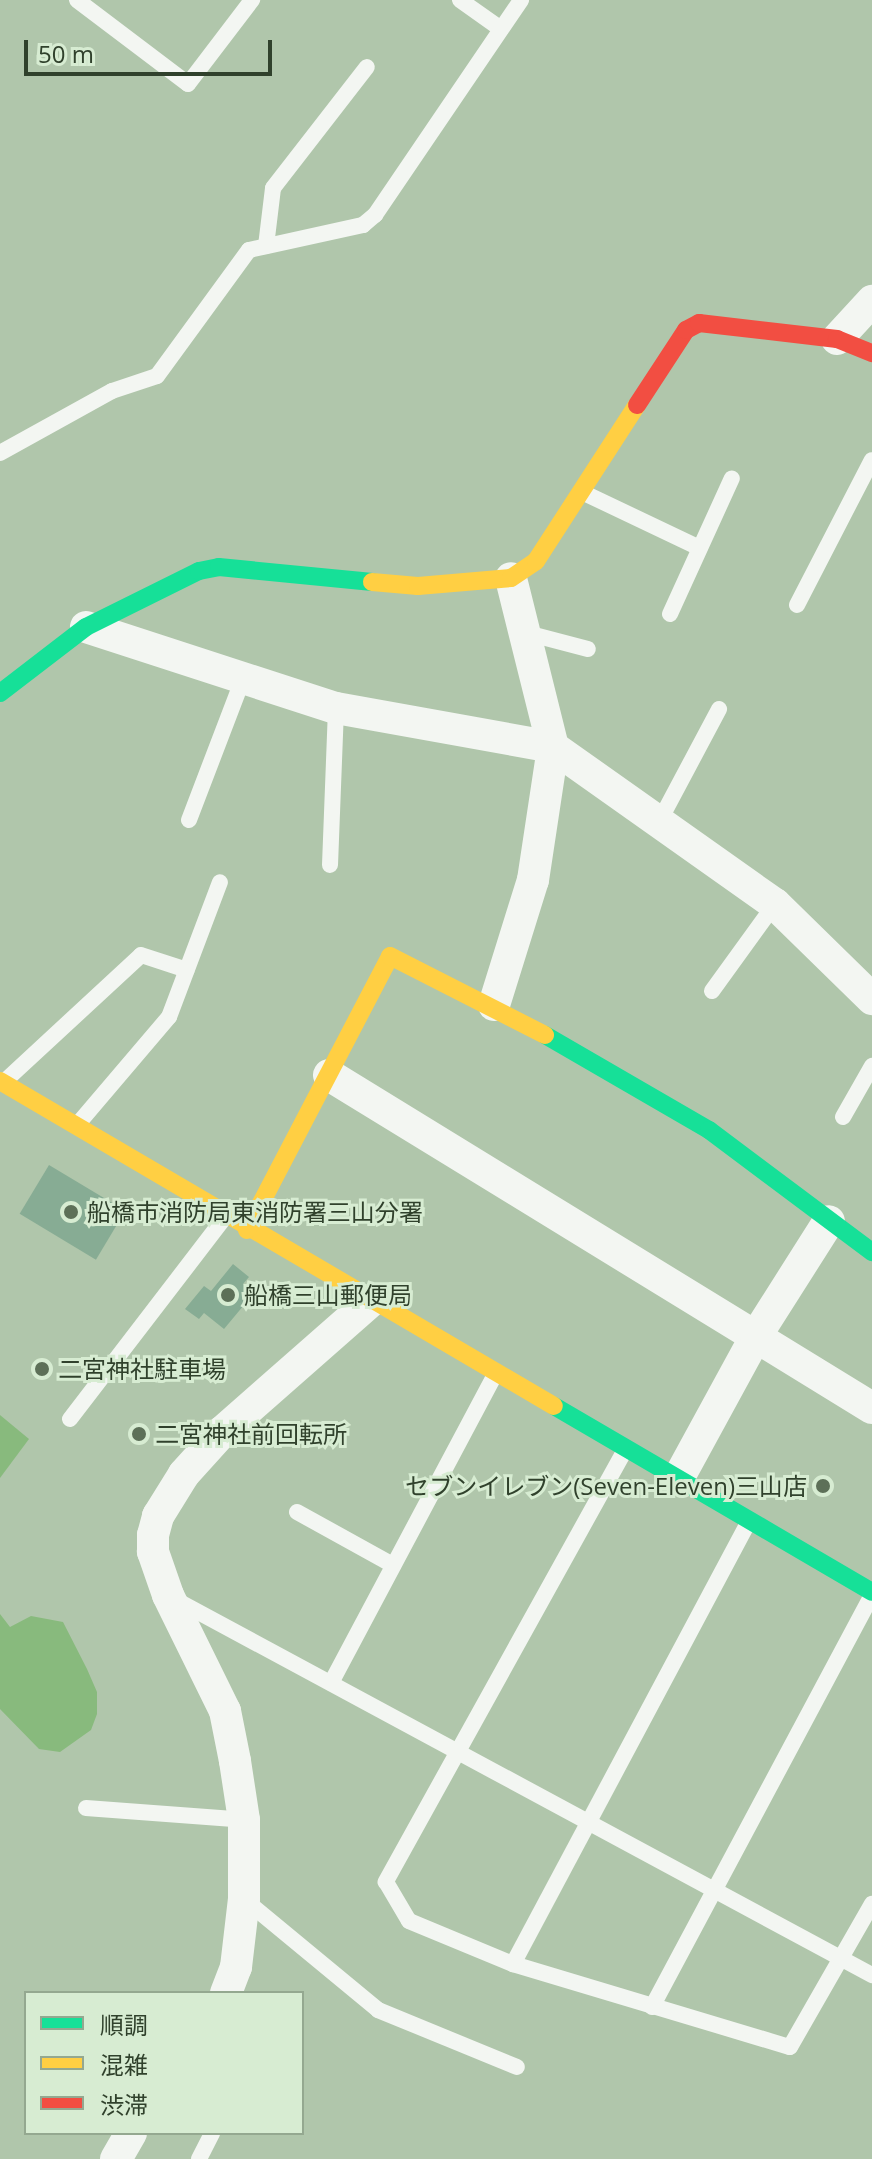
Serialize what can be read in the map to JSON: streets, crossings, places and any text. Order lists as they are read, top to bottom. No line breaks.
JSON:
{"places":["船橋市消防局東消防署三山分署","船橋三山郵便局","二宮神社駐車場","二宮神社前回転所","セブンイレブン(Seven-Eleven)三山店"],"legend":["順調","混雑","渋滞"],"scale_bar":"50 m"}
